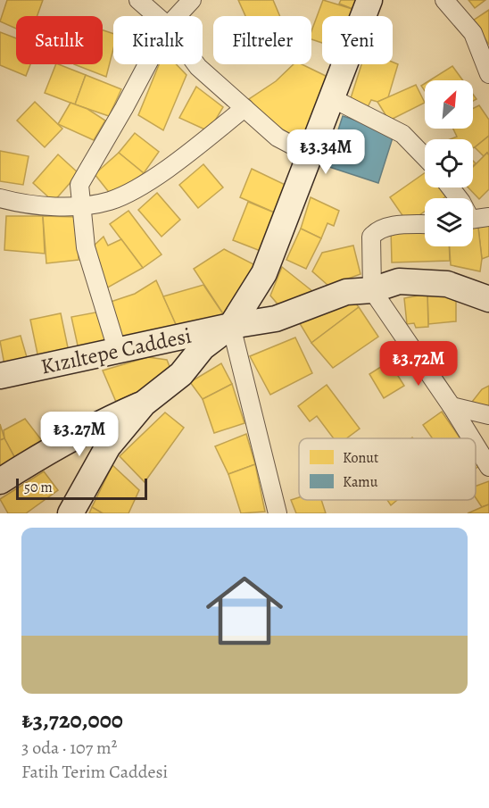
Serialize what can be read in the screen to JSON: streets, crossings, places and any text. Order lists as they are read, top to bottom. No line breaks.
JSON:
{"streets":{"street":["Kızıltepe Caddesi"]},"legend":["Konut","Kamu"],"scale_bar":"50 m","north":"top right","page":{"chip":["Satılık","Kiralık","Filtreler","Yeni"],"price":["₺3.34M","₺3.72M","₺3.27M"],"scale":"50 m","list":[{"name":"₺3,720,000","note":"3 oda · 107 m² · Fatih Terim Caddesi"}]}}
